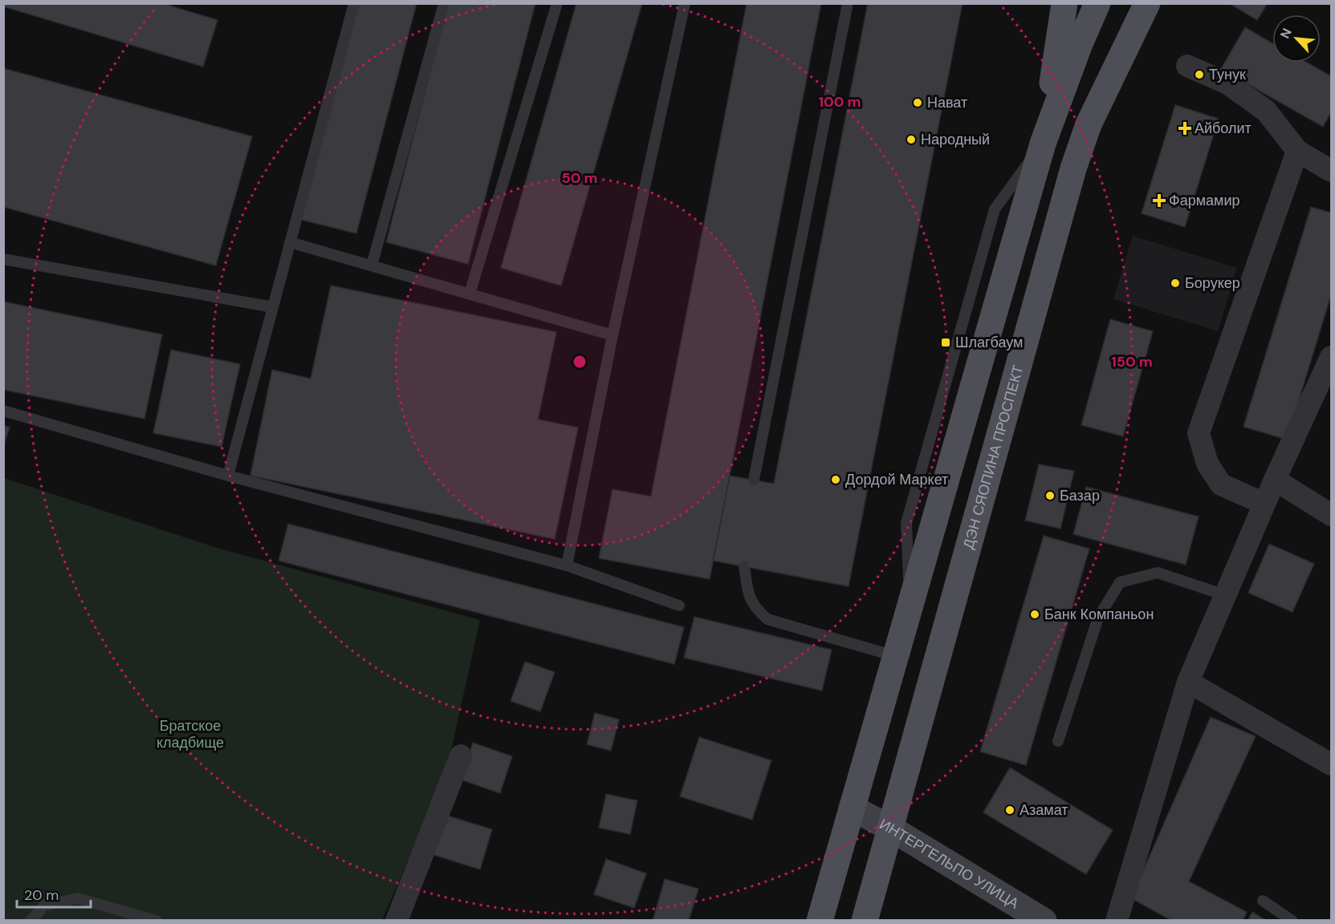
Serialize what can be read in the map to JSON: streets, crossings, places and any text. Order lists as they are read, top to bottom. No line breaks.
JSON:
{"streets":{"main road":["ДЭН СЯОПИНА ПРОСПЕКТ","ИНТЕРГЕЛЬПО УЛИЦА"]},"crossings":[["ДЭН СЯОПИНА ПРОСПЕКТ","ИНТЕРГЕЛЬПО УЛИЦА"]],"parks":["Братское кладбище"],"places":{"other":["Тунук","Нават","Народный","Борукер","Дордой Маркет","Базар","Банк Компаньон","Азамат"],"health":["Айболит","Фармамир"],"transit":["Шлагбаум"]},"scale_bar":"20 m","north":"top left","rings":["100 m","50 m","150 m"]}
